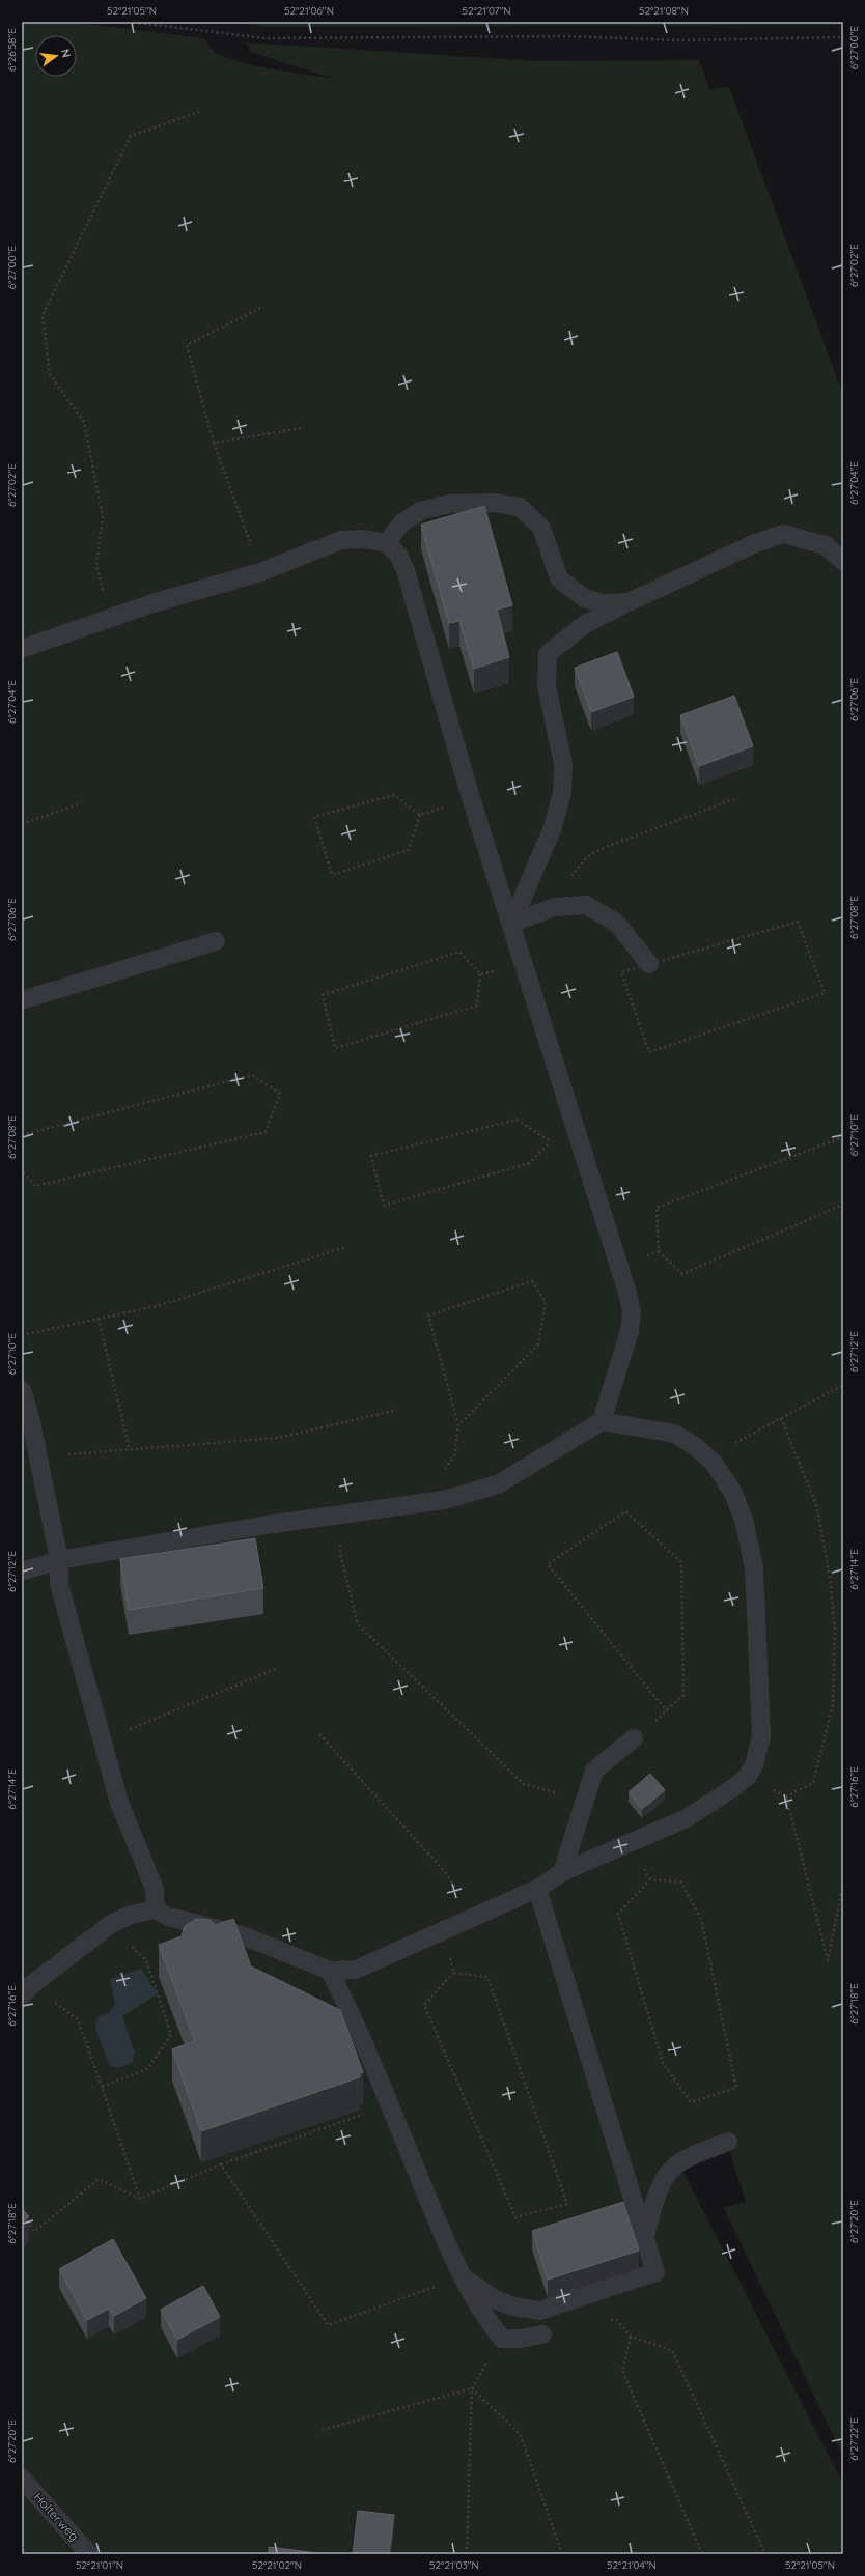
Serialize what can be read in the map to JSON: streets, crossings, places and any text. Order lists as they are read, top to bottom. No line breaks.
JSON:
{"streets":{"lane":["Holterweg"]},"north":"right","coordinates":["52°21'05\"N","52°21'06\"N","52°21'07\"N","52°21'08\"N","6°27'00\"E","6°26'58\"E","6°27'02\"E","6°27'04\"E","6°27'06\"E","6°27'08\"E","6°27'10\"E","6°27'12\"E","6°27'14\"E","6°27'16\"E","6°27'18\"E","6°27'20\"E","6°27'22\"E","52°21'01\"N","52°21'02\"N","52°21'03\"N","52°21'04\"N"]}
